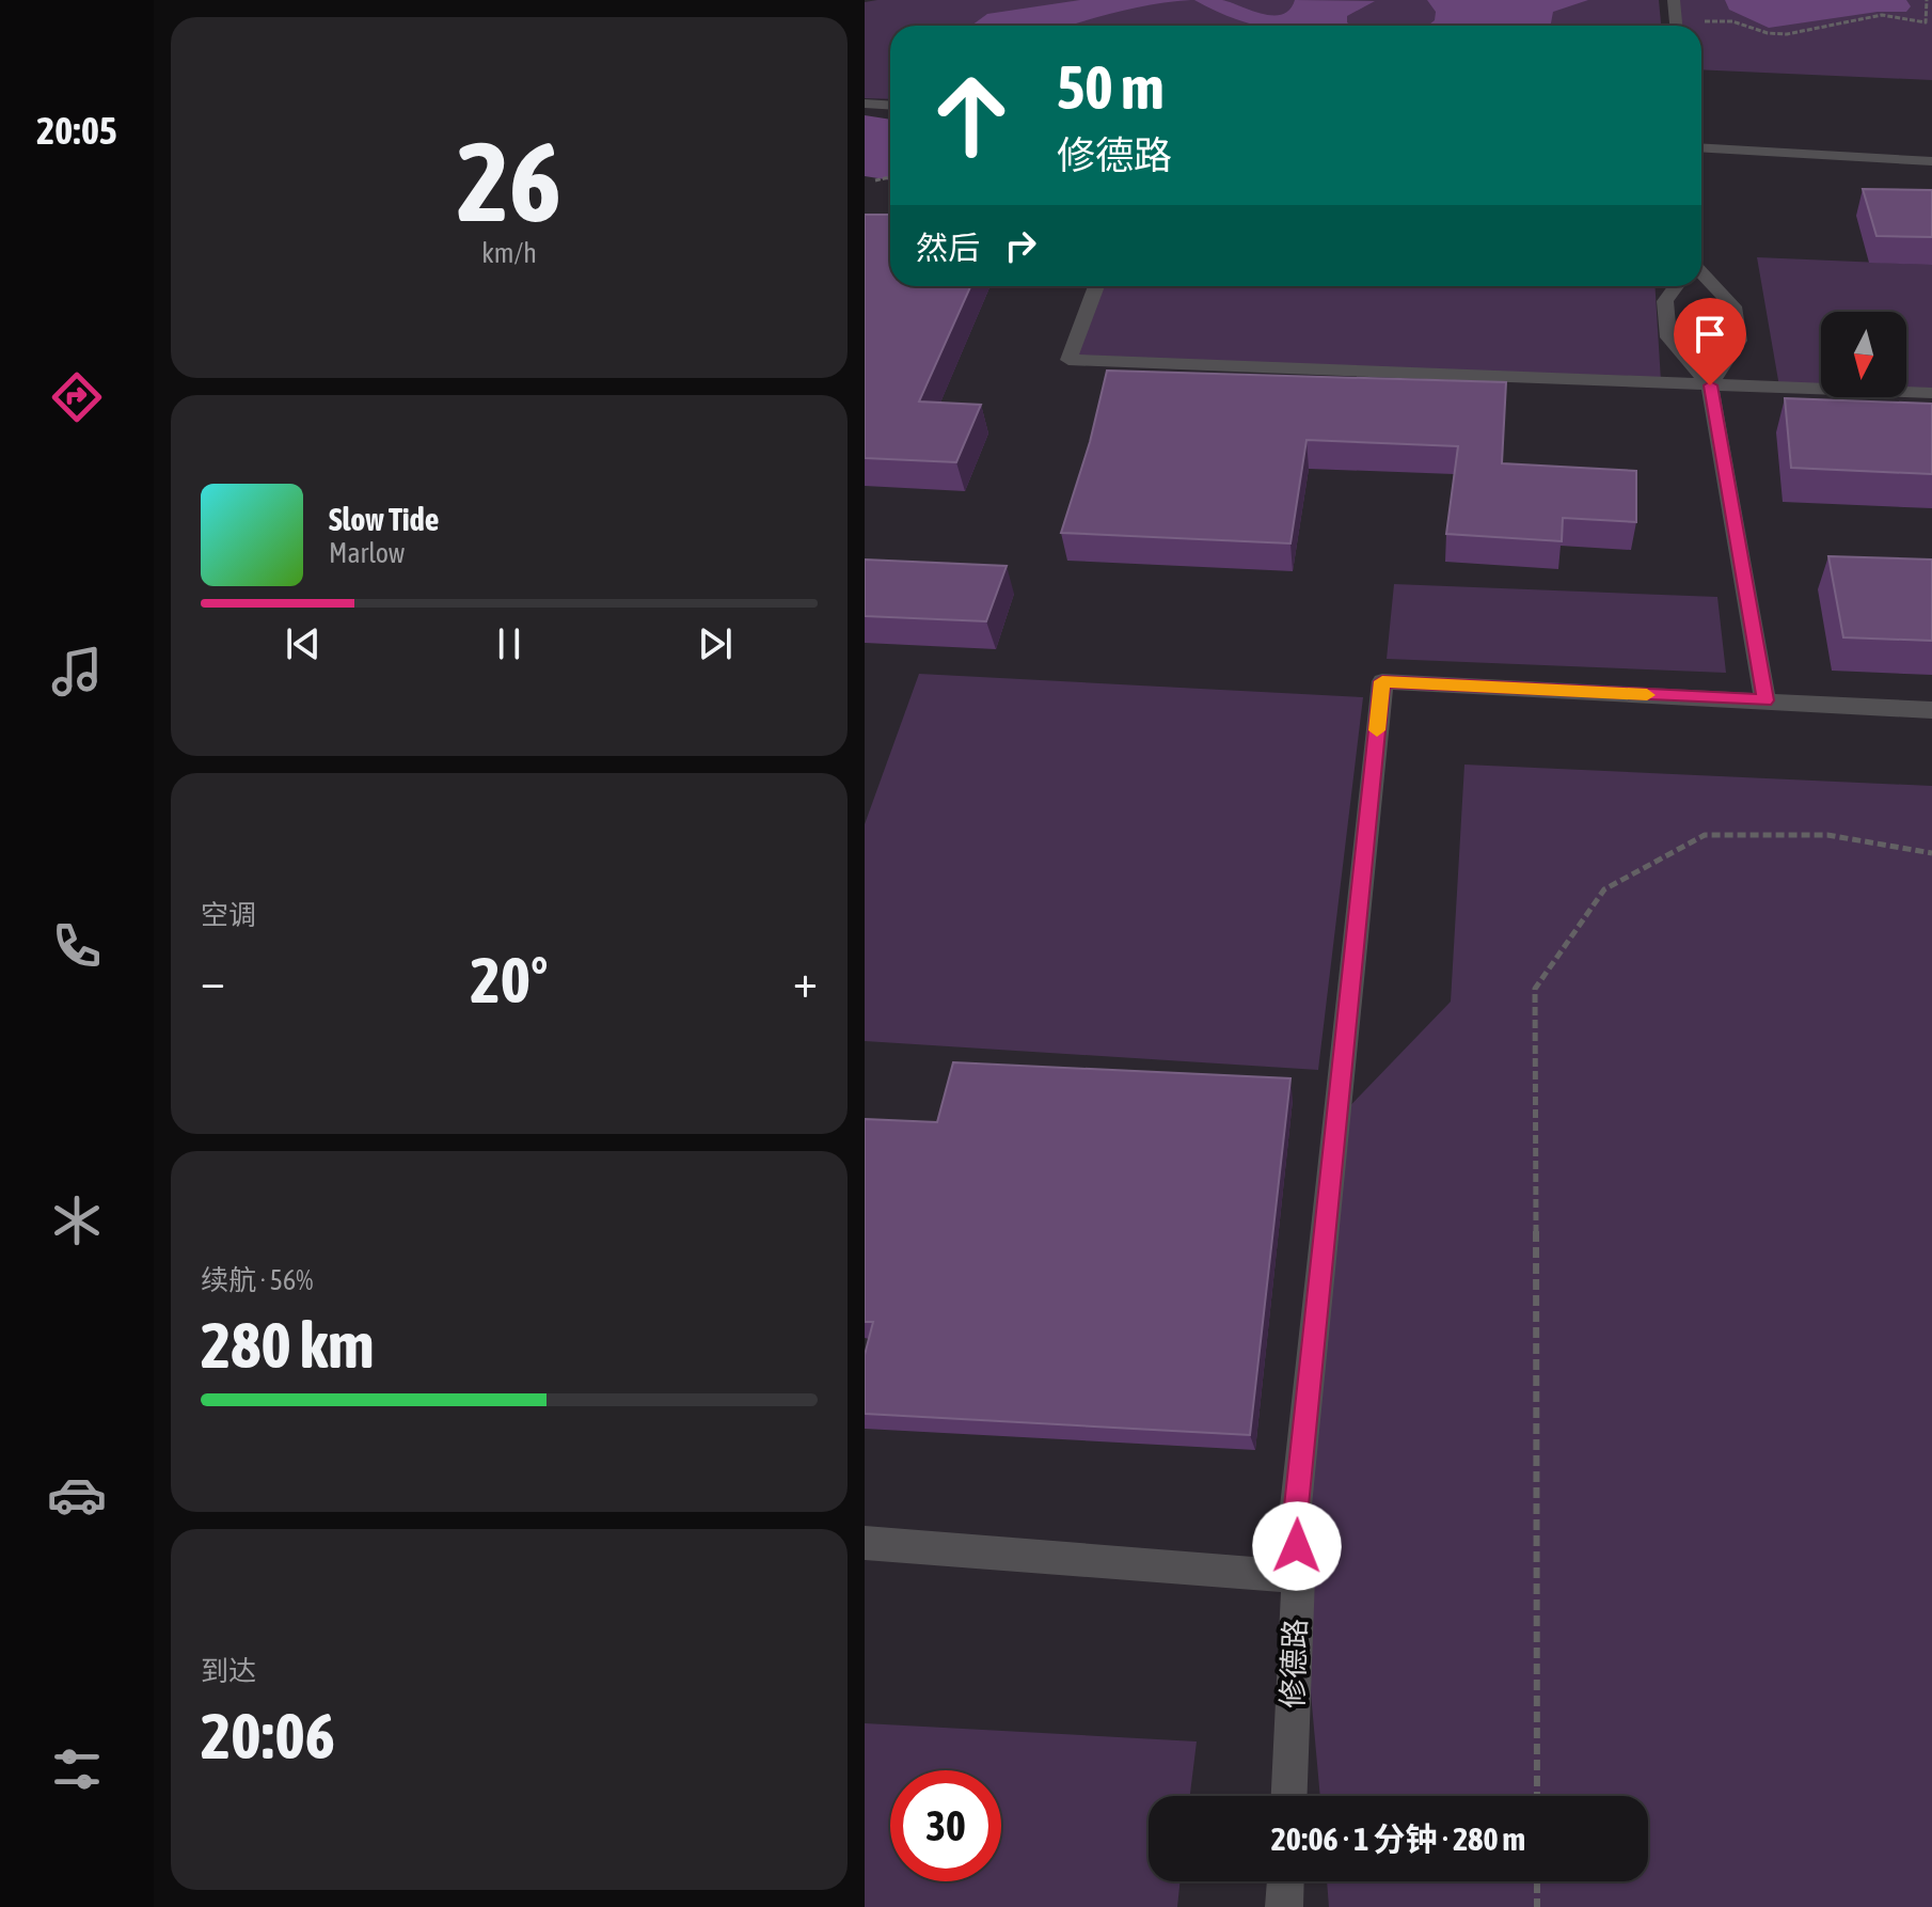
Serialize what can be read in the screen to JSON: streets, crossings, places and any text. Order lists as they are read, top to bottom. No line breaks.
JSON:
{"streets":{"street":["修德路"]},"north":"bottom","page":{"tabs":"20:05","tile":[["26","km/h"],"空调",["续航 · 56%","280 km"],["到达","20:06"]],"turn":["50 m","修德路"],"then":"然后","song":["Slow Tide","Marlow"],"heat":["−","20°","+"],"limit":"30","trip":"20:06 · 1 分钟 · 280 m"}}
